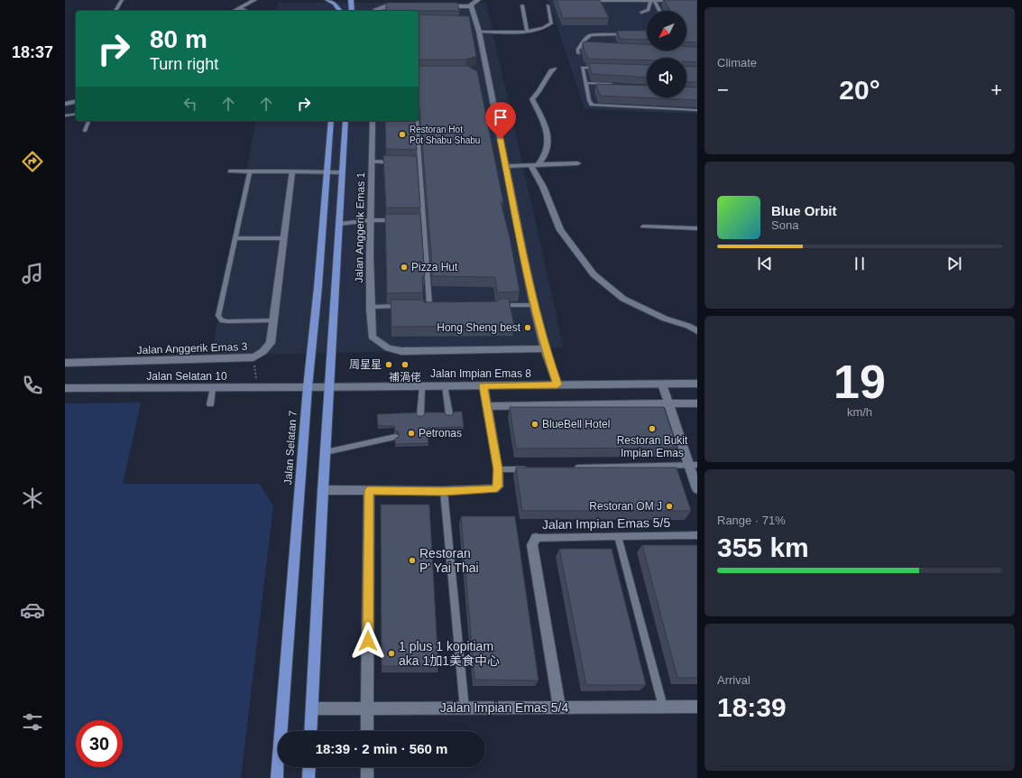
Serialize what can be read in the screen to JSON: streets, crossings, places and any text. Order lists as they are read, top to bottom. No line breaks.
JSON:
{"streets":{"main road":["Jalan Selatan 7"],"street":["Jalan Anggerik Emas 1","Jalan Anggerik Emas 3","Jalan Impian Emas 8","Jalan Selatan 10","Jalan Impian Emas 5/5","Jalan Impian Emas 5/4"]},"crossings":[["Jalan Impian Emas 8","Jalan Selatan 10"],["Jalan Impian Emas 8","Jalan Selatan 7"],["Jalan Selatan 10","Jalan Selatan 7"],["Jalan Impian Emas 5/5","Jalan Impian Emas 5/4"]],"places":["Restoran Hot Pot Shabu Shabu","Pizza Hut","Hong Sheng best","周星星","補渦佬","BlueBell Hotel","Restoran Bukit Impian Emas","Petronas","Restoran OM J","Restoran P' Yai Thai","1 plus 1 kopitiam aka 1加1美食中心"],"north":"bottom left","page":{"tabs":"18:37","tile":["Climate",["19","km/h"],["Range · 71%","355 km"],["Arrival","18:39"]],"turn":["80 m","Turn right"],"heat":["−","20°","+"],"song":["Blue Orbit","Sona"],"limit":"30","trip":"18:39 · 2 min · 560 m"}}
